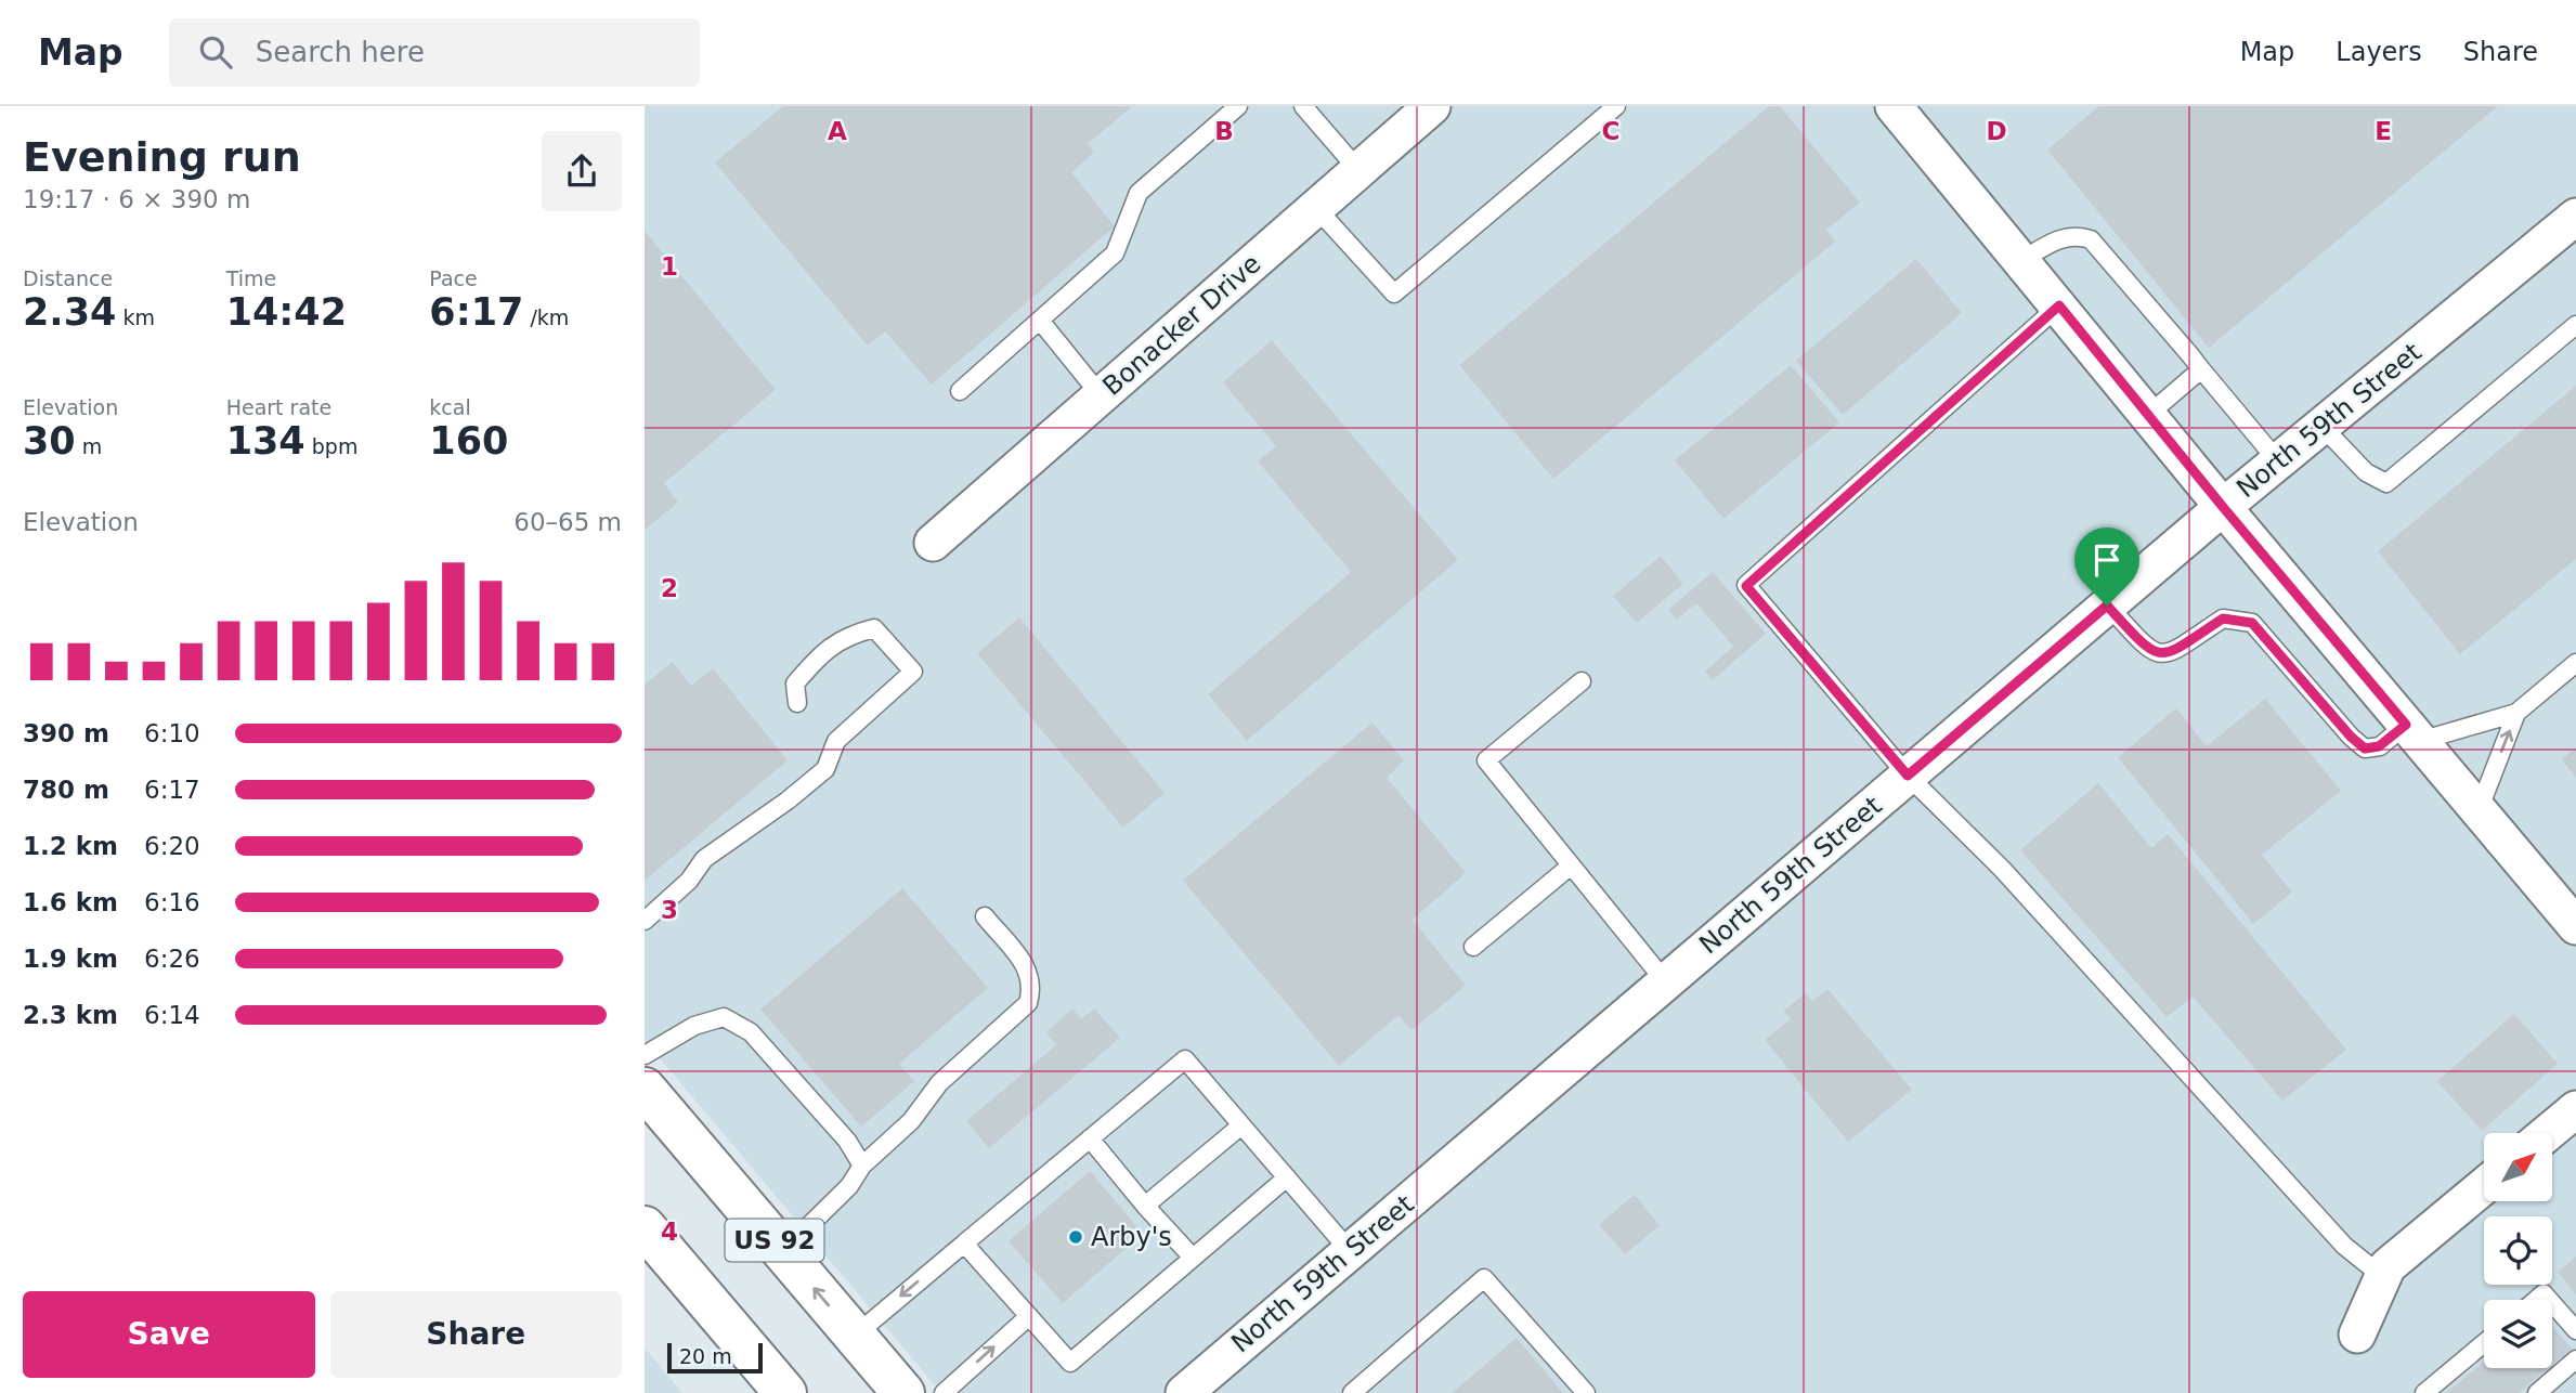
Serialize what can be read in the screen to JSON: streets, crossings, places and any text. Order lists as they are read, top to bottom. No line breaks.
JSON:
{"streets":{"main road":["US 92"],"street":["Bonacker Drive","North 59th Street"]},"places":["Arby's"],"scale_bar":"20 m","north":"top right","page":{"header":"Map","search":"Search here","nav":["Map","Layers","Share"],"heading":["Evening run","19:17 · 6 × 390 m"],"stats":[["Distance","2.34 km"],["Time","14:42"],["Pace","6:17 /km"],["Elevation","30 m"],["Heart rate","134 bpm"],["kcal","160"]],"chart":["Elevation","60–65 m"],"list":[{"name":"390 m","note":"6:10"},{"name":"780 m","note":"6:17"},{"name":"1.2 km","note":"6:20"},{"name":"1.6 km","note":"6:16"},{"name":"1.9 km","note":"6:26"},{"name":"2.3 km","note":"6:14"}],"buttons":["Save","Share"],"scale":"20 m"},"grid":{"columns":["A","B","C","D","E"],"rows":["1","2","3","4"]}}
